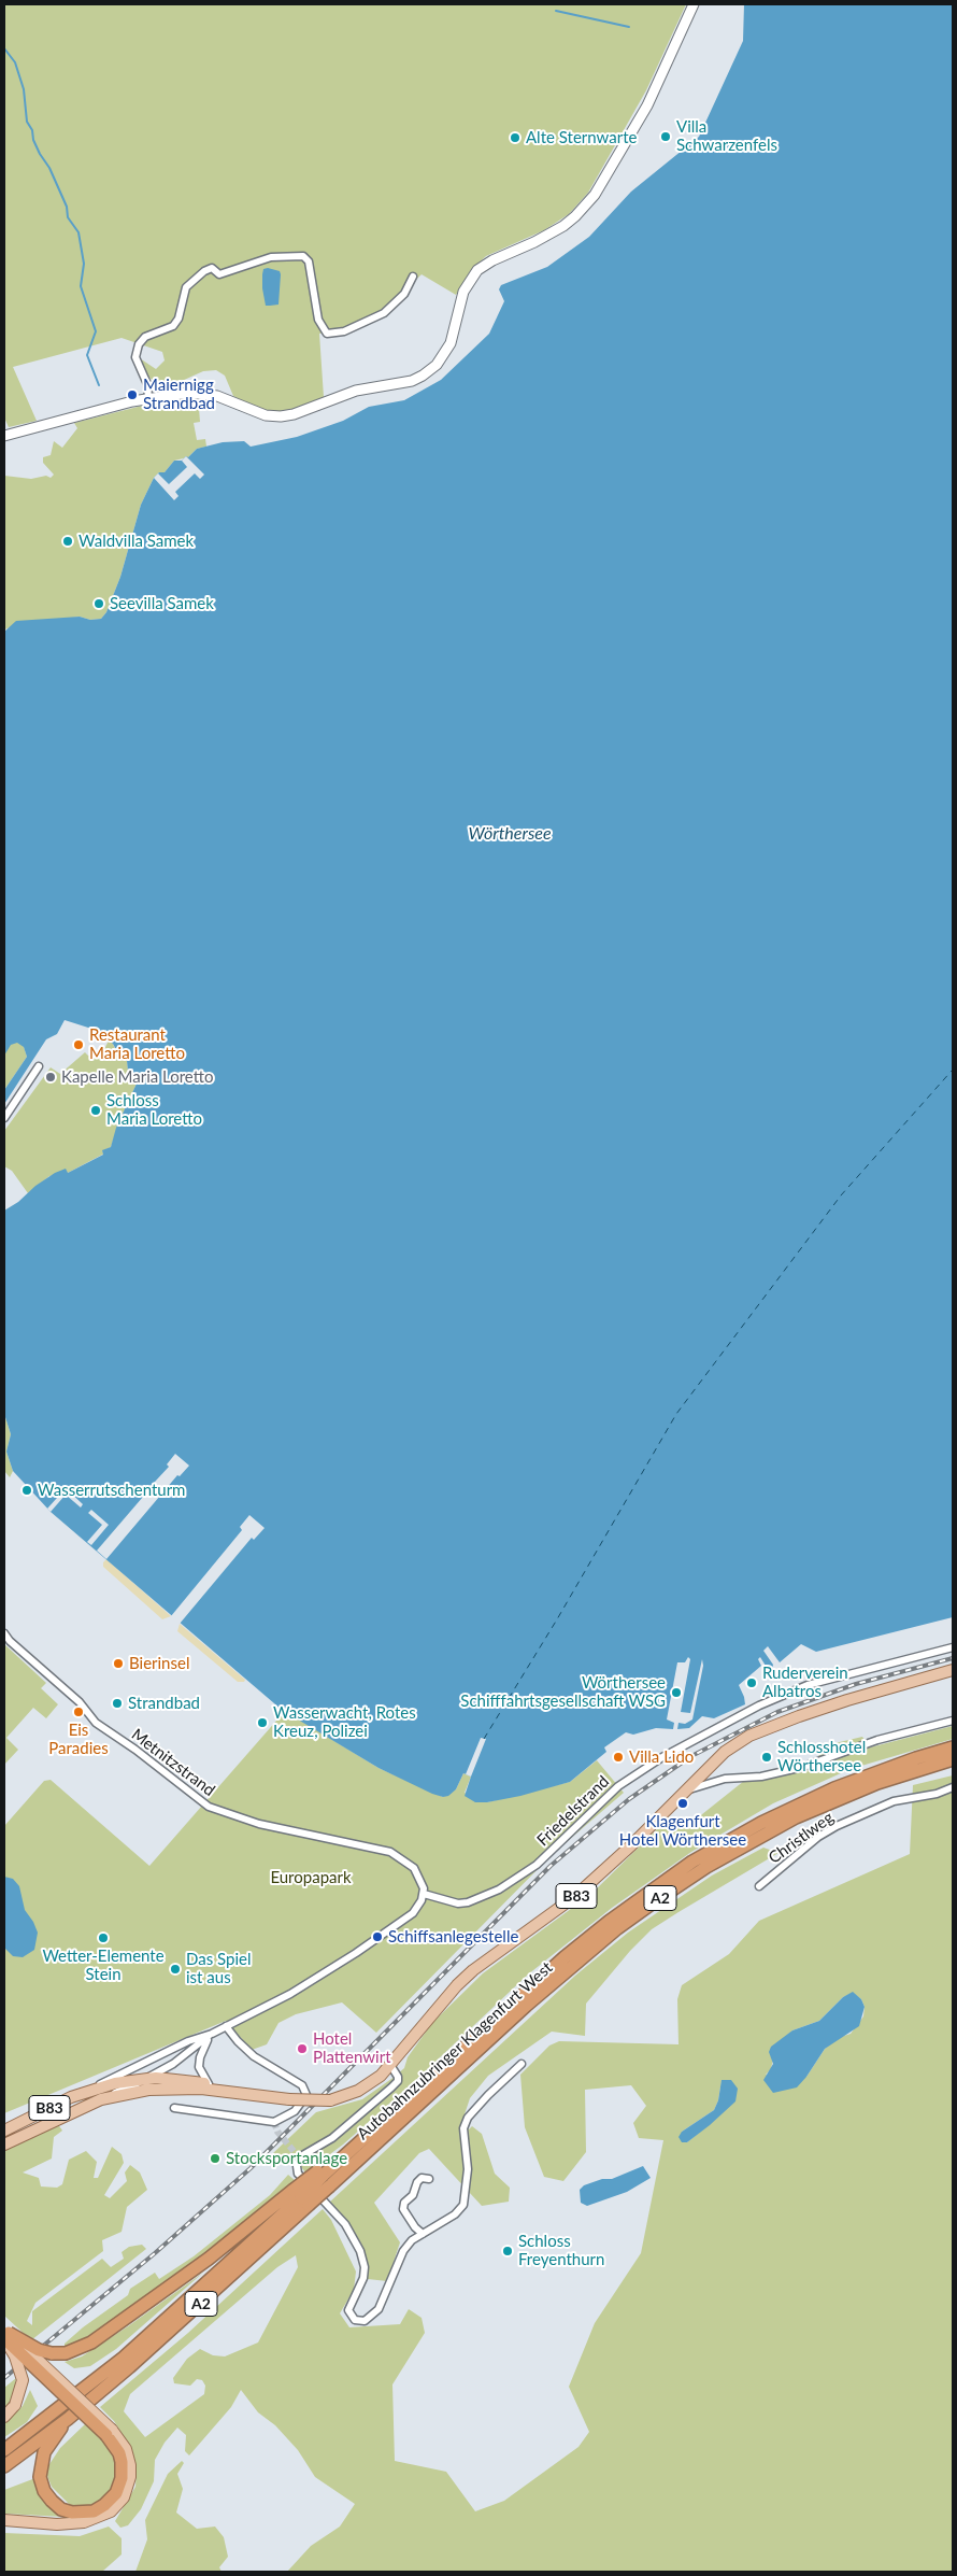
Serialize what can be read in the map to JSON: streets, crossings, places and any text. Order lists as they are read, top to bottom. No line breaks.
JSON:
{"streets":{"highway":["A2","Autobahnzubringer Klagenfurt West"],"main road":["B83"],"street":["Metnitzstrand","Friedelstrand","Christlweg"]},"crossings":[["Metnitzstrand","Friedelstrand"]],"water":["Wörthersee"],"parks":["Europapark"],"places":["Villa Schwarzenfels","Alte Sternwarte","Maiernigg Strandbad","Waldvilla Samek","Seevilla Samek","Restaurant Maria Loretto","Kapelle Maria Loretto","Schloss Maria Loretto","Wasserrutschenturm","Bierinsel","Ruderverein Albatros","Wörthersee Schifffahrtsgesellschaft WSG","Strandbad","Eis Paradies","Wasserwacht, Rotes Kreuz, Polizei","Villa Lido","Schlosshotel Wörthersee","Klagenfurt Hotel Wörthersee","Schiffsanlegestelle","Wetter-Elemente Stein","Das Spiel ist aus","Hotel Plattenwirt","Stocksportanlage","Schloss Freyenthurn"]}
